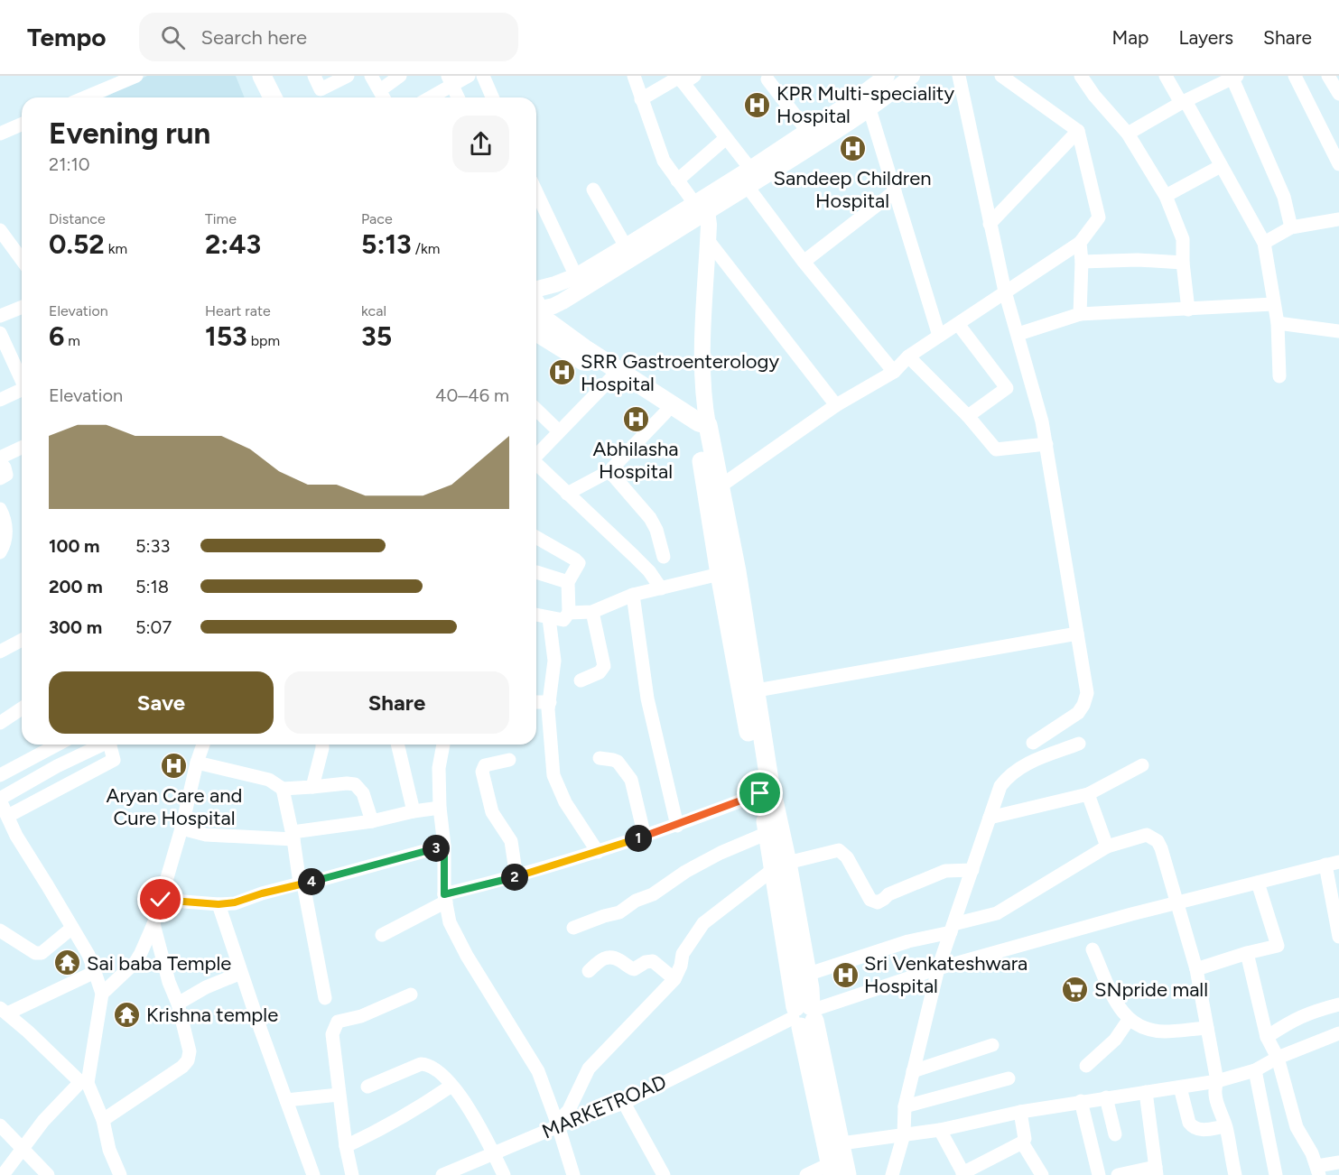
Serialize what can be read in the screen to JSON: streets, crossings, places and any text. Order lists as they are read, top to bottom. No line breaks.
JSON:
{"streets":{"street":["MARKETROAD"]},"places":{"hospital":["KPR Multi-speciality Hospital","Sandeep Children Hospital","SRR Gastroenterology Hospital","Abhilasha Hospital","Aryan Care and Cure Hospital","Sri Venkateshwara Hospital"],"temple":["Sai baba Temple","Krishna temple"],"supermarket":["SNpride mall"]},"page":{"header":"Tempo","search":"Search here","nav":["Map","Layers","Share"],"heading":["Evening run","21:10"],"stats":[["Distance","0.52 km"],["Time","2:43"],["Pace","5:13 /km"],["Elevation","6 m"],["Heart rate","153 bpm"],["kcal","35"]],"chart":["Elevation","40–46 m"],"list":[{"name":"100 m","note":"5:33"},{"name":"200 m","note":"5:18"},{"name":"300 m","note":"5:07"}],"buttons":["Save","Share"],"pins":["1","3","2","4"]}}
